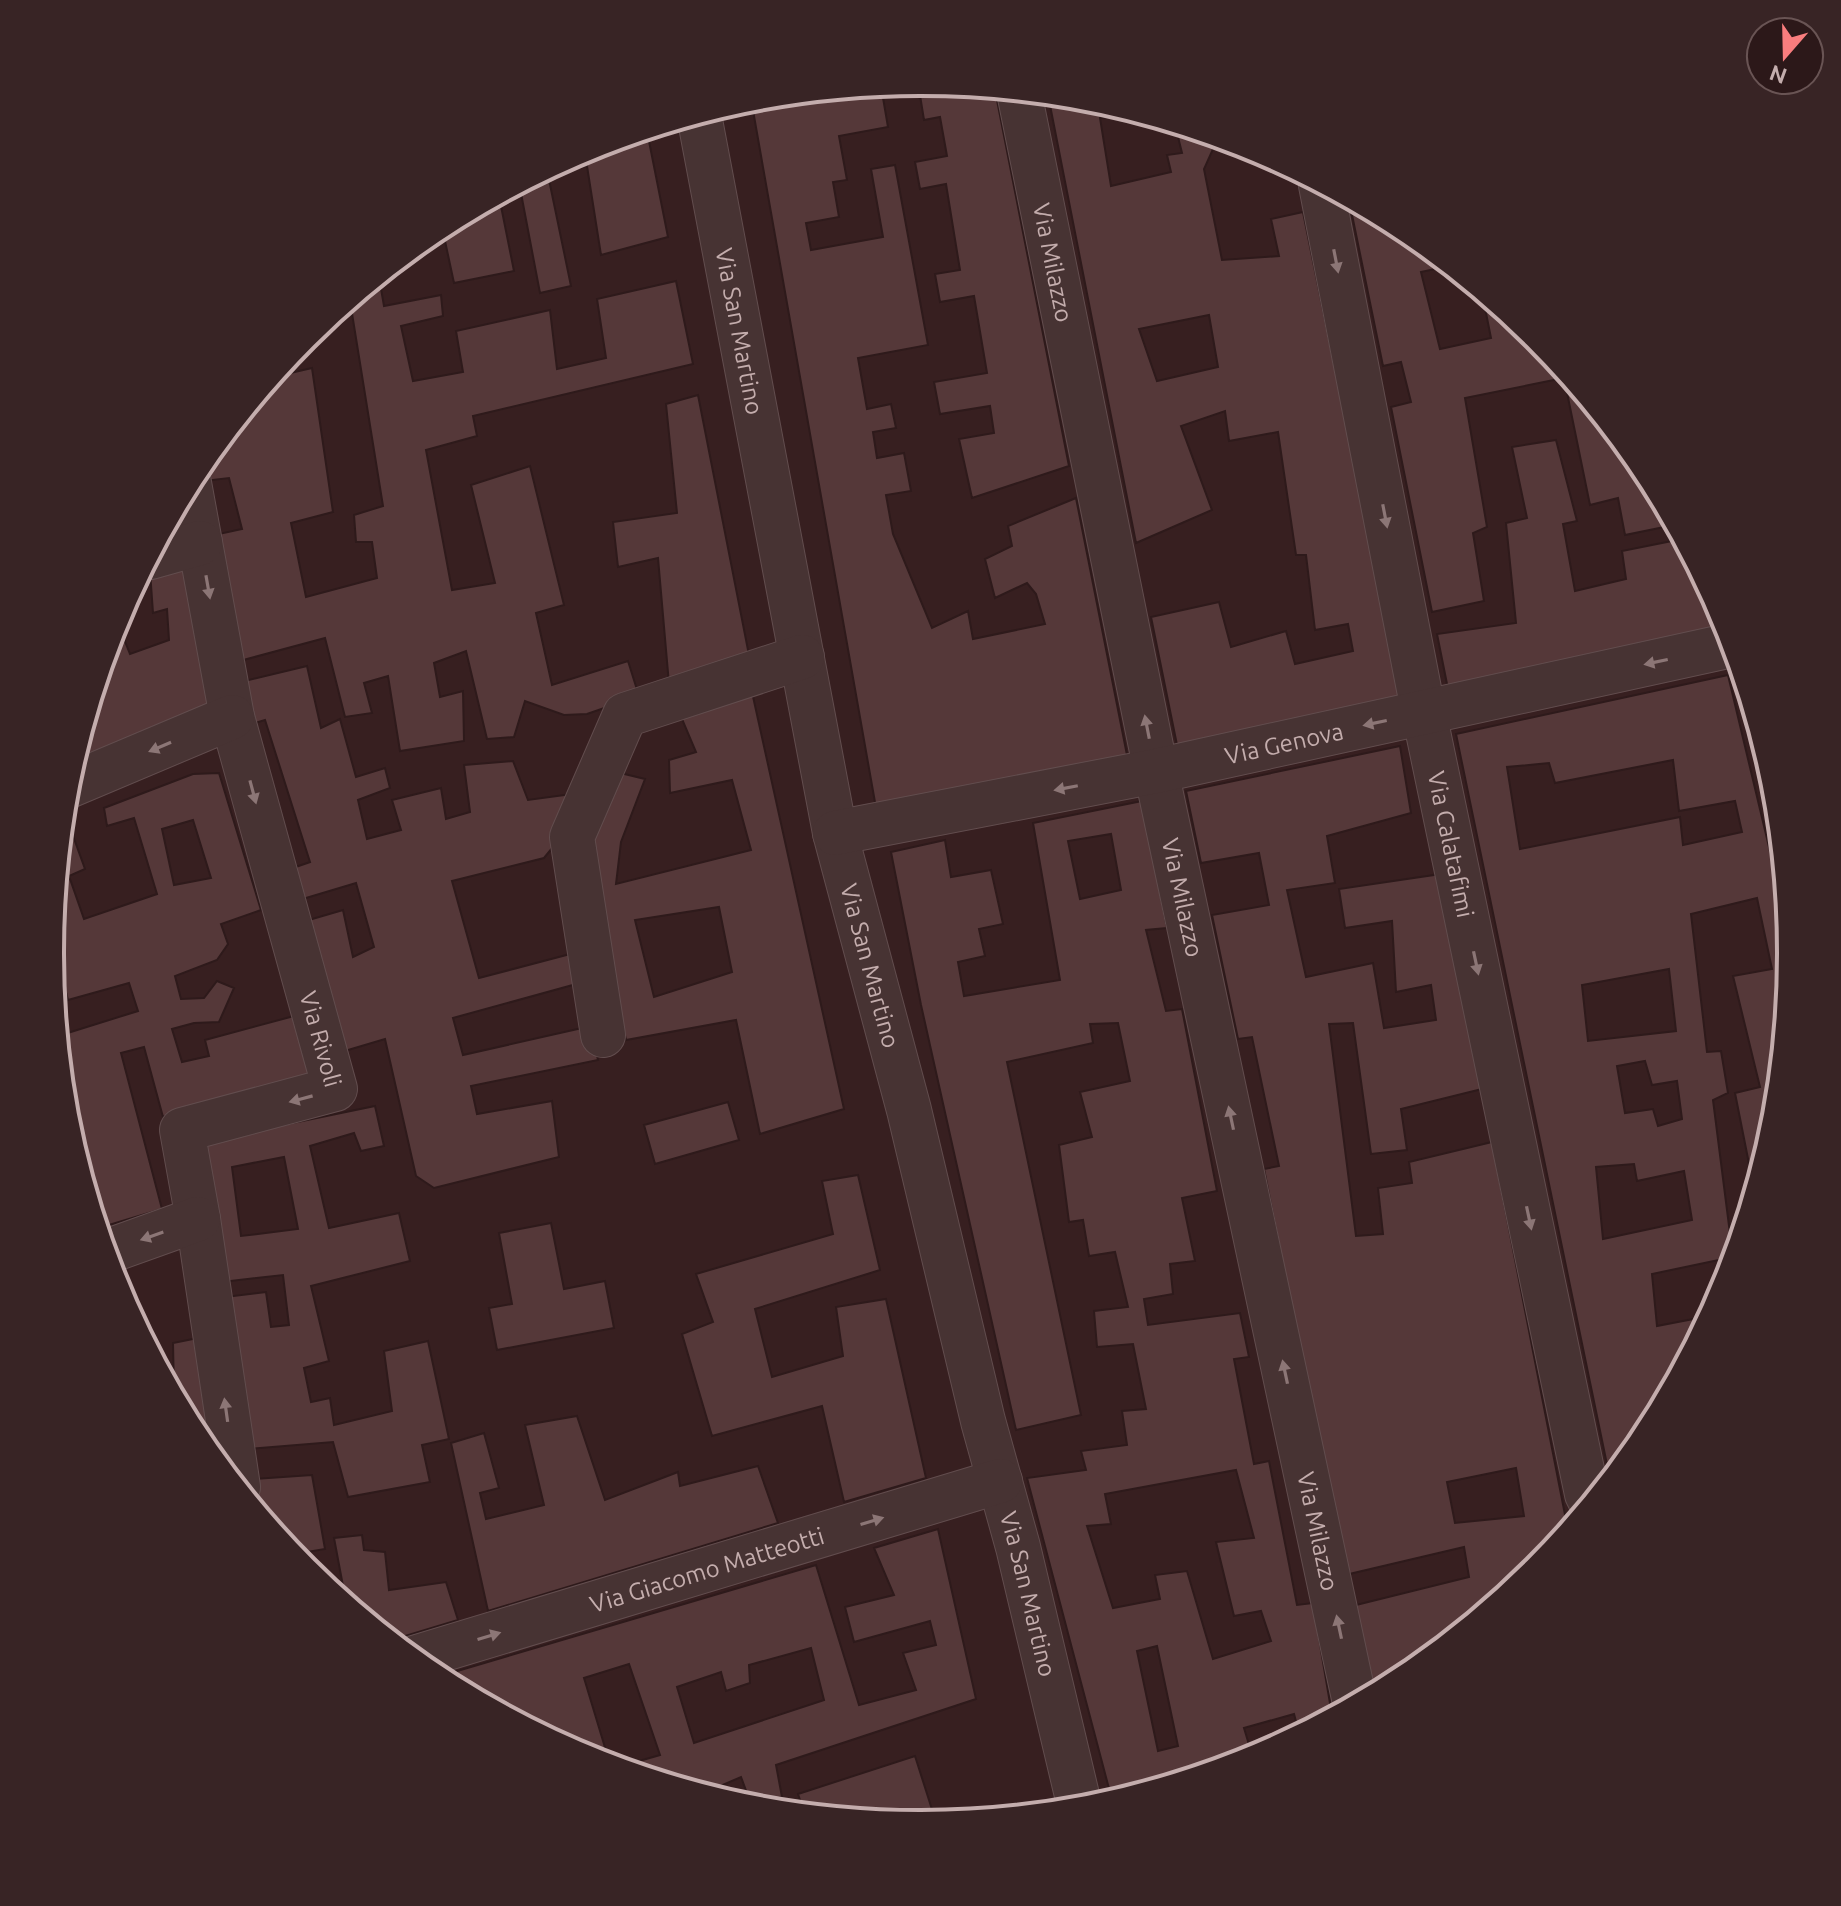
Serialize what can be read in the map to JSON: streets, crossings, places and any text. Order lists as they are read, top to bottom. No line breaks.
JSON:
{"streets":{"street":["Via Milazzo","Via San Martino","Via Genova","Via Calatafimi","Via Rivoli","Via Giacomo Matteotti"]},"crossings":[["Via Milazzo","Via Genova"],["Via San Martino","Via Genova"],["Via San Martino","Via Giacomo Matteotti"],["Via Genova","Via Calatafimi"]],"one_way":["Via Milazzo","Via Genova","Via Calatafimi","Via Giacomo Matteotti"],"north":"bottom"}
